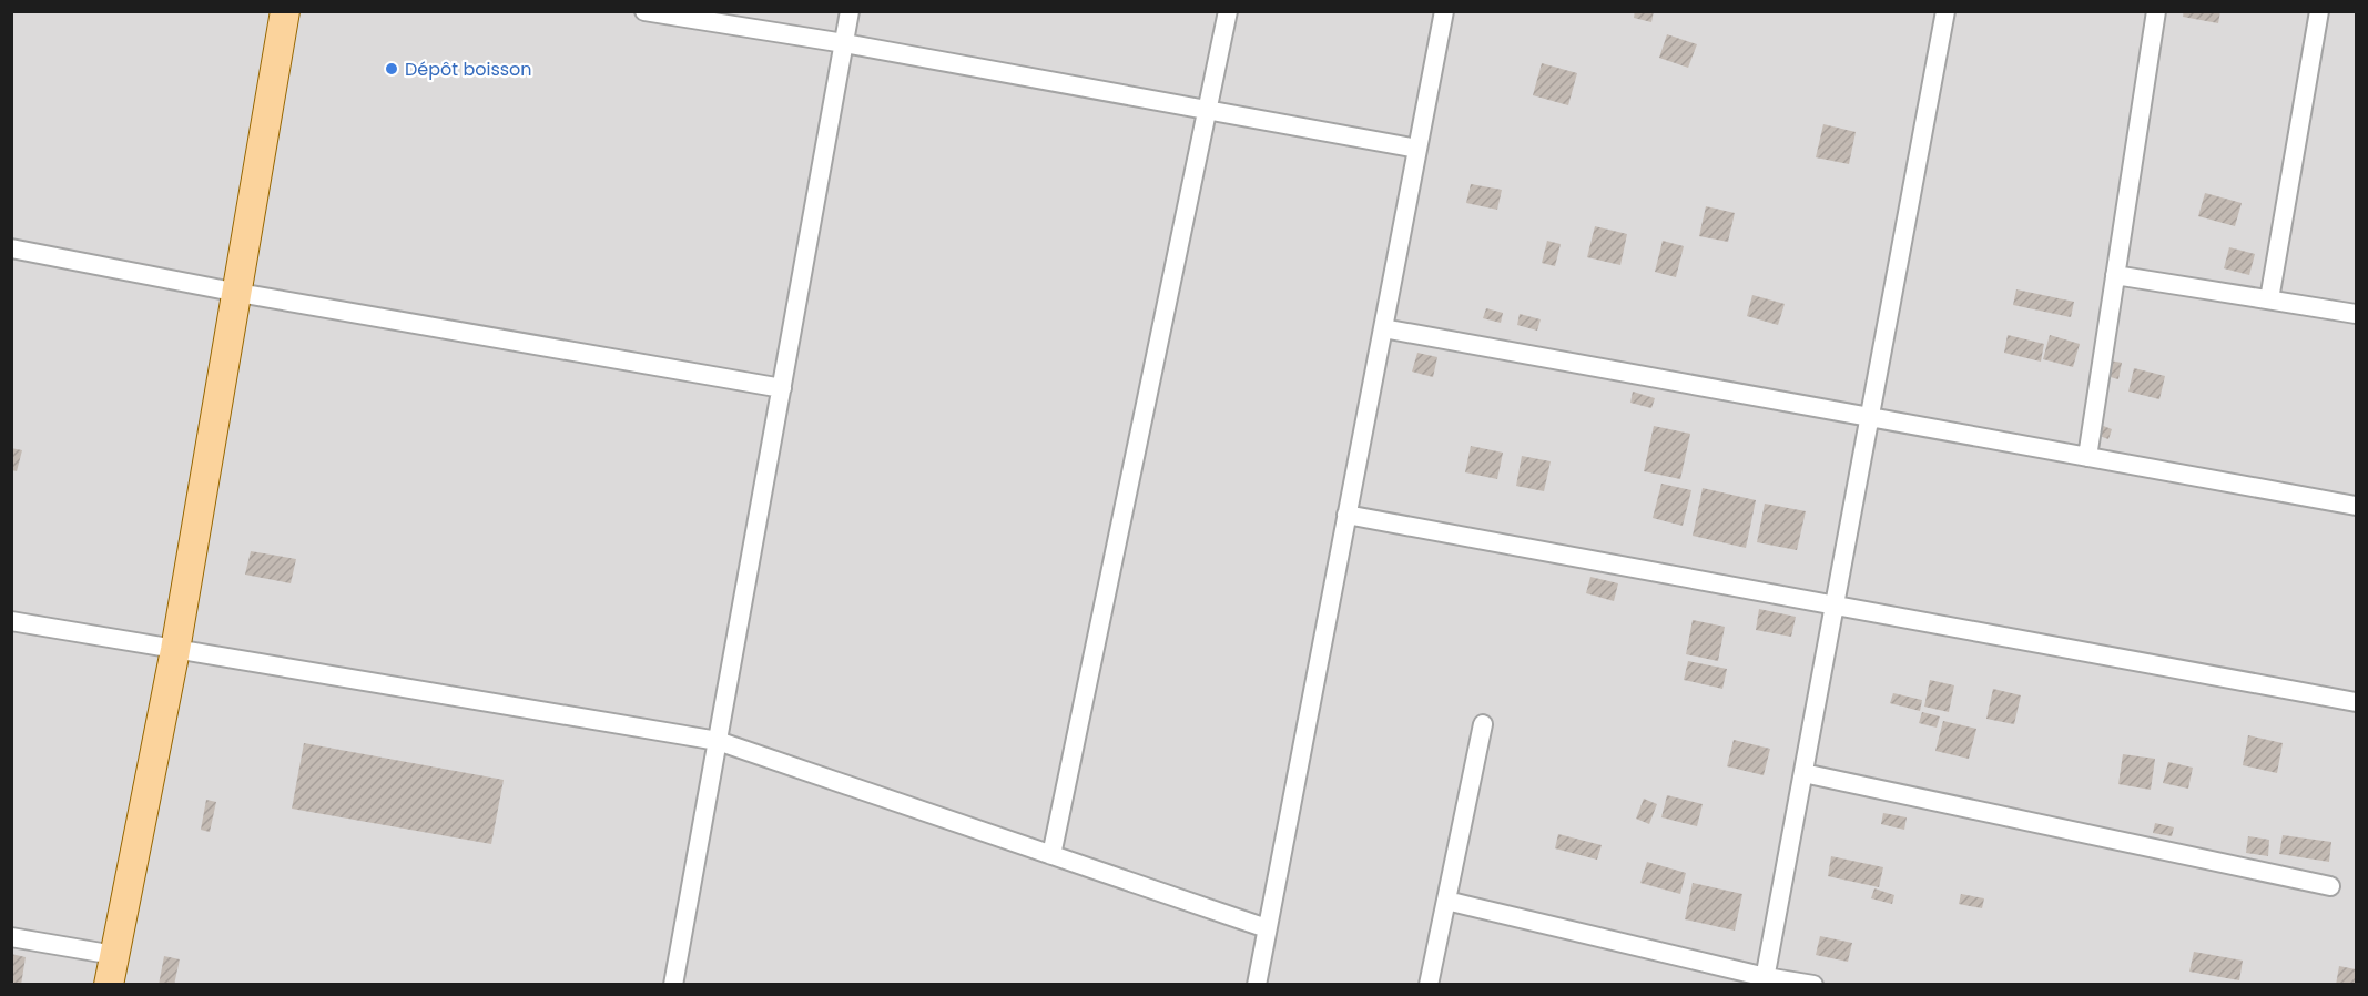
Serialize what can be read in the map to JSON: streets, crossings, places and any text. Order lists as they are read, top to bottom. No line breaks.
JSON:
{"places":["Dépôt boisson"]}
